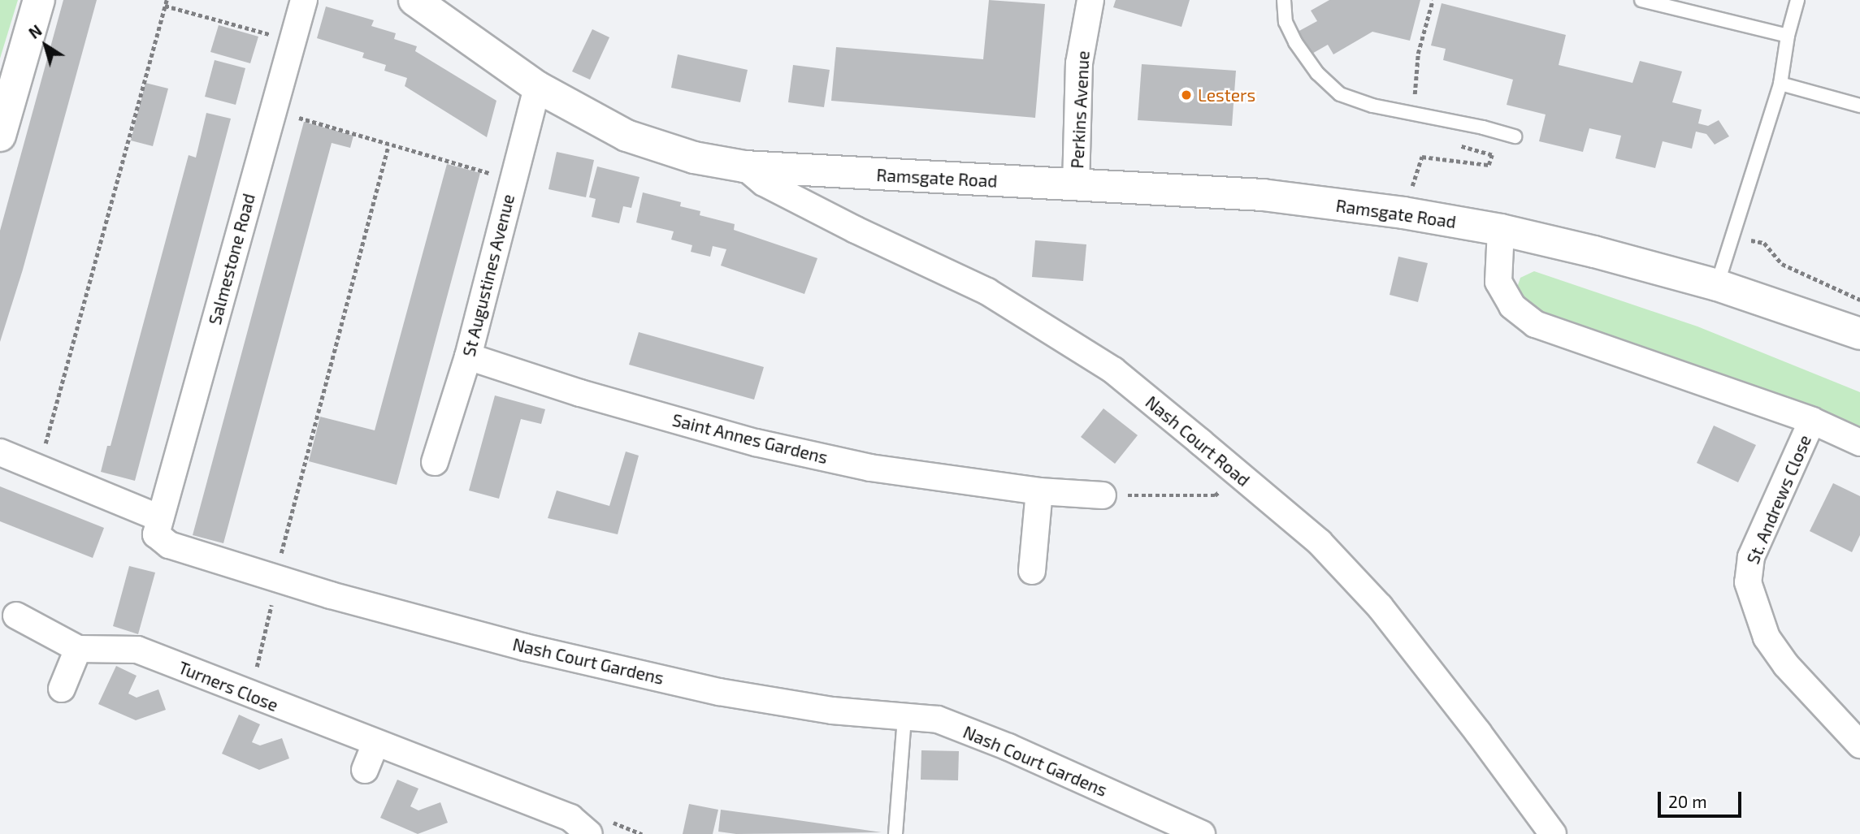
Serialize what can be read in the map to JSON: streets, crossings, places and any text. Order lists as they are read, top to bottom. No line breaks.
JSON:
{"streets":{"main road":["Ramsgate Road"],"street":["Perkins Avenue","Salmestone Road","St Augustines Avenue","Saint Annes Gardens","Nash Court Road","St. Andrews Close","Nash Court Gardens","Turners Close"]},"crossings":[["Perkins Avenue","Ramsgate Road"],["Ramsgate Road","St Augustines Avenue"],["Ramsgate Road","Nash Court Road"],["Salmestone Road","Nash Court Gardens"],["St Augustines Avenue","Saint Annes Gardens"]],"places":["Lesters"],"scale_bar":"20 m","north":"top left"}
